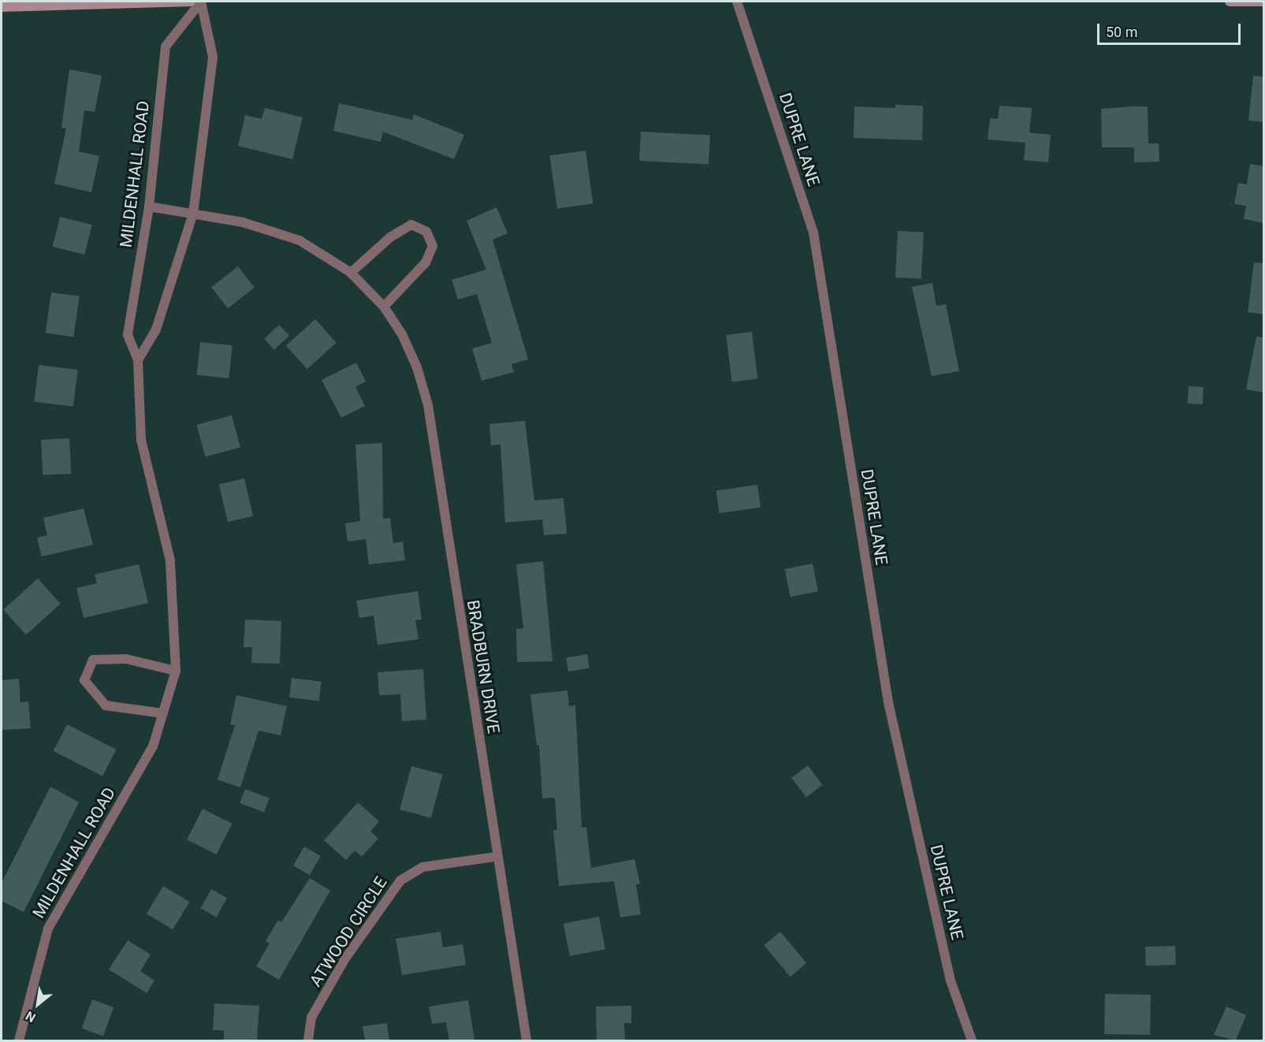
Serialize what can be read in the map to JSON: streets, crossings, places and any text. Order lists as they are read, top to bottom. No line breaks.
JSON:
{"streets":{"street":["DUPRE LANE","MILDENHALL ROAD","BRADBURN DRIVE","ATWOOD CIRCLE"]},"crossings":[["MILDENHALL ROAD","BRADBURN DRIVE"],["BRADBURN DRIVE","ATWOOD CIRCLE"]],"scale_bar":"50 m","north":"bottom left"}
